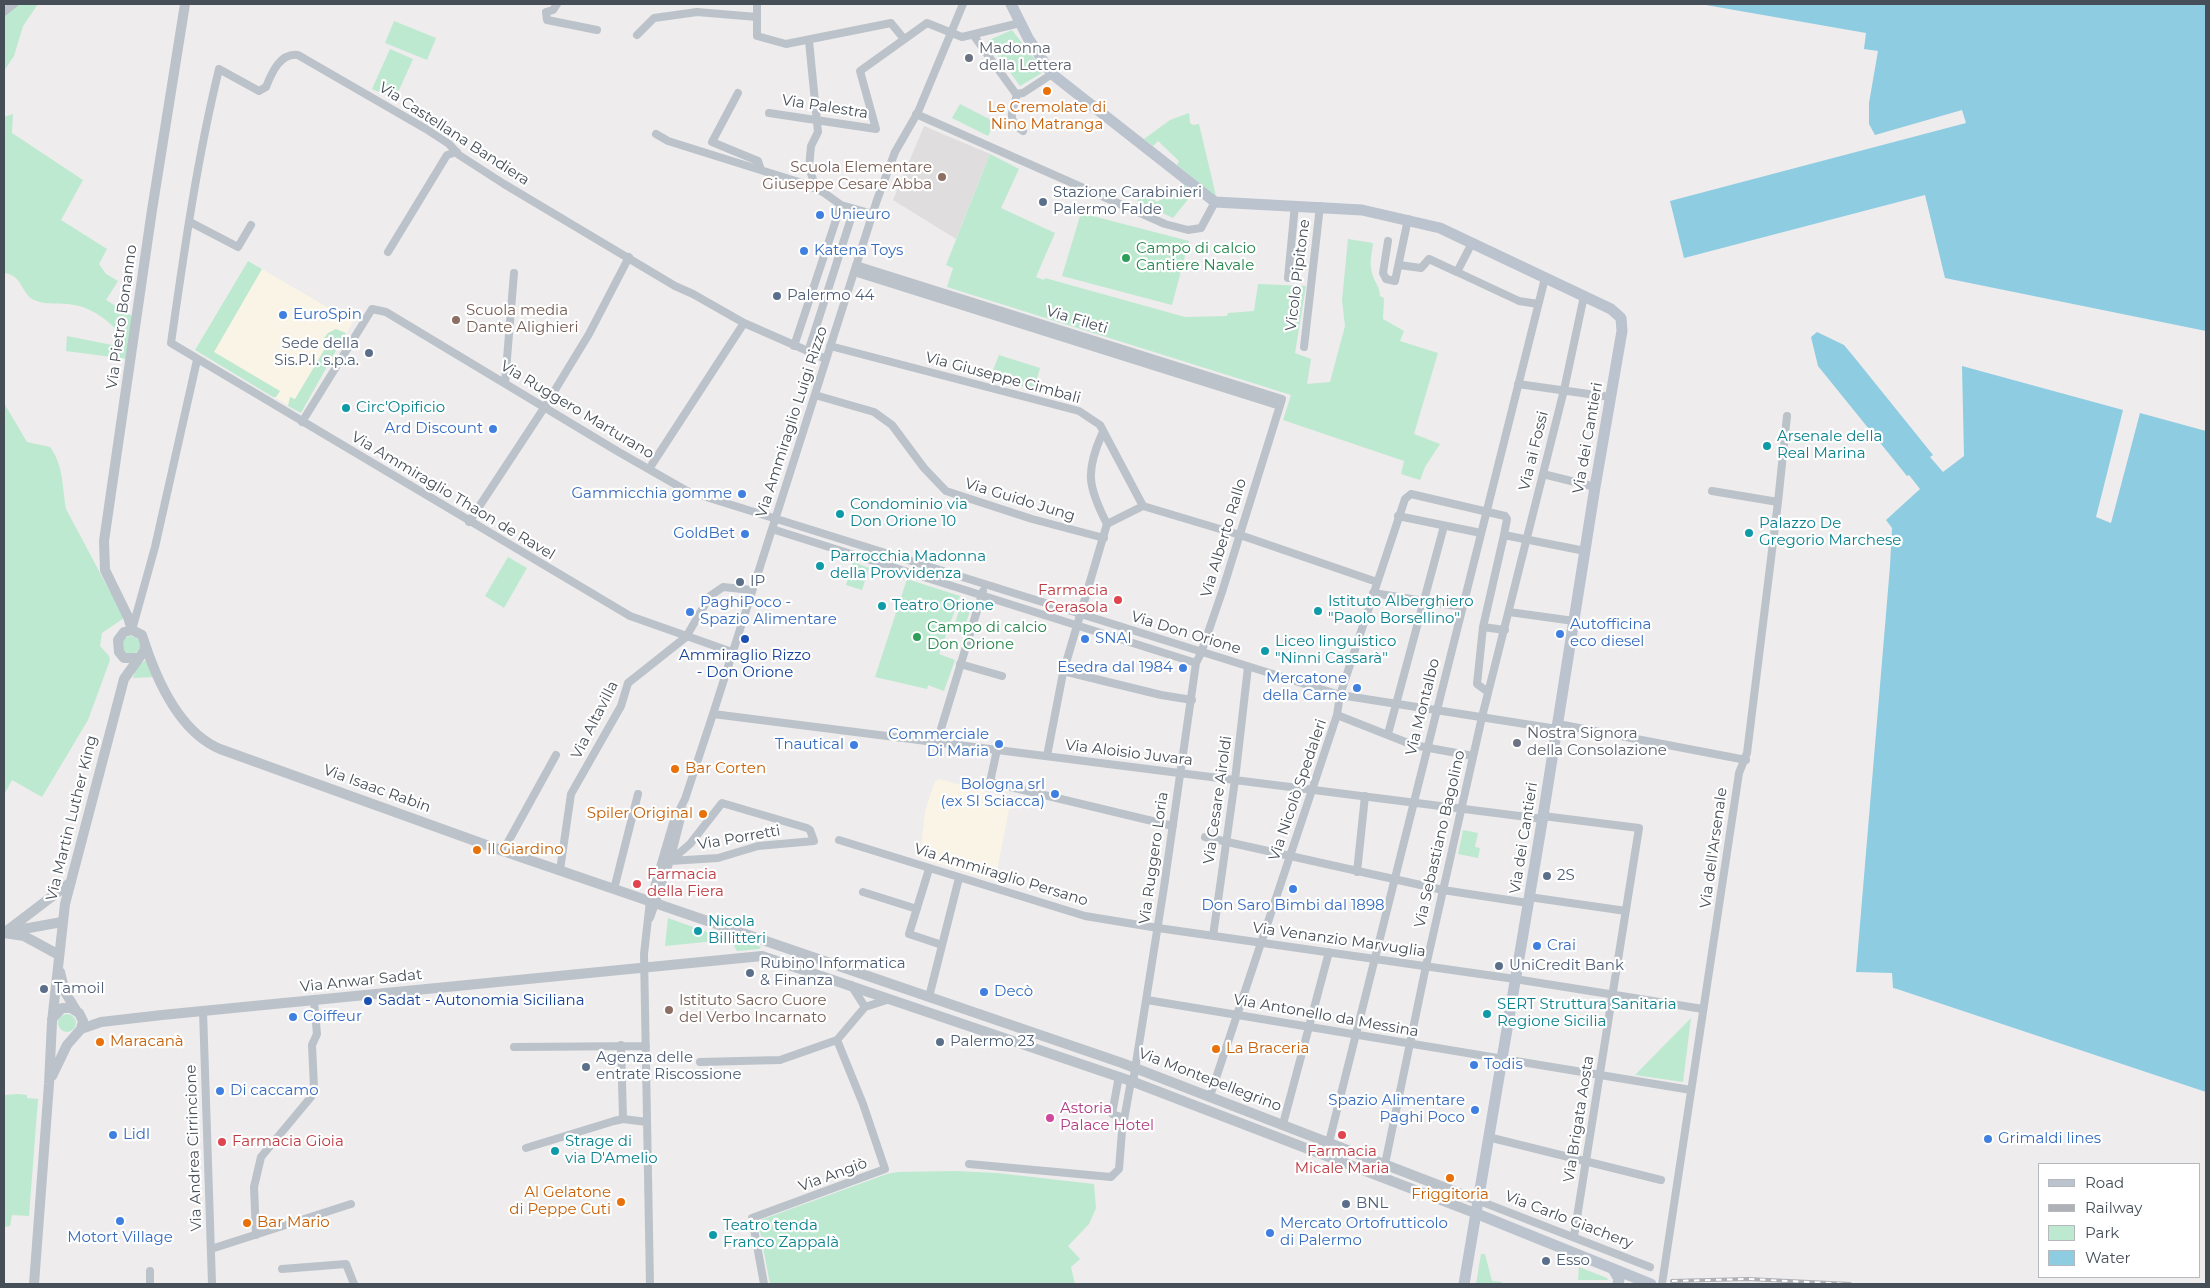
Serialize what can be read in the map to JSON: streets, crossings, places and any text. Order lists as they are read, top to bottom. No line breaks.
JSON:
{"streets":{"main road":["Via dei Cantieri"],"street":["Via Palestra","Via Castellana Bandiera","Vicolo Pipitone","Via Pietro Bonanno","Via Fileti","Via Giuseppe Cimbali","Via Ruggero Marturano","Via Ammiraglio Luigi Rizzo","Via ai Fossi","Via Ammiraglio Thaon de Ravel","Via Guido Jung","Via Alberto Rallo","Via Don Orione","Via Montalbo","Via Altavilla","Via Aloisio Juvara","Via Isaac Rabin","Via Nicolò Spedaleri","Via Cesare Airoldi","Via Martin Luther King","Via Porretti","Via Sebastiano Bagolino","Via dell'Arsenale","Via Ruggero Loria","Via Ammiraglio Persano","Via Venanzio Marvuglia","Via Anwar Sadat","Via Antonello da Messina","Via Montepellegrino","Via Brigata Aosta","Via Andrea Cirrincione","Via Angiò","Via Carlo Giachery"]},"crossings":[["Via Castellana Bandiera","Via Ammiraglio Luigi Rizzo"],["Via Castellana Bandiera","Via Ammiraglio Thaon de Ravel"],["Via Pietro Bonanno","Via Isaac Rabin"],["Via Pietro Bonanno","Via Martin Luther King"],["Via Fileti","Via Ammiraglio Luigi Rizzo"],["Via Fileti","Via Alberto Rallo"],["Via Giuseppe Cimbali","Via Ammiraglio Luigi Rizzo"],["Via Ruggero Marturano","Via Ammiraglio Luigi Rizzo"],["Via Ruggero Marturano","Via Ammiraglio Thaon de Ravel"],["Via Ruggero Marturano","Via Don Orione"],["Via Ammiraglio Luigi Rizzo","Via Ammiraglio Thaon de Ravel"],["Via Ammiraglio Luigi Rizzo","Via Guido Jung"],["Via Ammiraglio Luigi Rizzo","Via Don Orione"],["Via Ammiraglio Luigi Rizzo","Via Altavilla"],["Via Ammiraglio Luigi Rizzo","Via Aloisio Juvara"],["Via Ammiraglio Luigi Rizzo","Via Isaac Rabin"],["Via Ammiraglio Luigi Rizzo","Via Porretti"],["Via Ammiraglio Luigi Rizzo","Via Montepellegrino"],["Via dei Cantieri","Via ai Fossi"],["Via dei Cantieri","Via Don Orione"],["Via dei Cantieri","Via Aloisio Juvara"],["Via dei Cantieri","Via Venanzio Marvuglia"],["Via dei Cantieri","Via Antonello da Messina"],["Via dei Cantieri","Via Montepellegrino"],["Via dei Cantieri","Via Carlo Giachery"],["Via ai Fossi","Via Sebastiano Bagolino"],["Via Ammiraglio Thaon de Ravel","Via Altavilla"],["Via Alberto Rallo","Via Don Orione"],["Via Alberto Rallo","Via Ruggero Loria"],["Via Don Orione","Via Montalbo"],["Via Don Orione","Via Nicolò Spedaleri"],["Via Don Orione","Via Cesare Airoldi"],["Via Don Orione","Via Sebastiano Bagolino"],["Via Don Orione","Via dell'Arsenale"],["Via Don Orione","Via Ruggero Loria"],["Via Montalbo","Via Aloisio Juvara"],["Via Montalbo","Via Nicolò Spedaleri"],["Via Montalbo","Via Venanzio Marvuglia"],["Via Montalbo","Via Antonello da Messina"],["Via Montalbo","Via Montepellegrino"],["Via Altavilla","Via Isaac Rabin"],["Via Aloisio Juvara","Via Nicolò Spedaleri"],["Via Aloisio Juvara","Via Cesare Airoldi"],["Via Aloisio Juvara","Via Sebastiano Bagolino"],["Via Aloisio Juvara","Via Ruggero Loria"],["Via Aloisio Juvara","Via Brigata Aosta"],["Via Isaac Rabin","Via Martin Luther King"],["Via Isaac Rabin","Via Montepellegrino"],["Via Nicolò Spedaleri","Via Venanzio Marvuglia"],["Via Nicolò Spedaleri","Via Antonello da Messina"],["Via Nicolò Spedaleri","Via Montepellegrino"],["Via Cesare Airoldi","Via Venanzio Marvuglia"],["Via Martin Luther King","Via Anwar Sadat"],["Via Sebastiano Bagolino","Via Venanzio Marvuglia"],["Via Sebastiano Bagolino","Via Antonello da Messina"],["Via Sebastiano Bagolino","Via Montepellegrino"],["Via dell'Arsenale","Via Venanzio Marvuglia"],["Via dell'Arsenale","Via Antonello da Messina"],["Via Ruggero Loria","Via Ammiraglio Persano"],["Via Ruggero Loria","Via Venanzio Marvuglia"],["Via Ruggero Loria","Via Antonello da Messina"],["Via Ruggero Loria","Via Montepellegrino"],["Via Ammiraglio Persano","Via Venanzio Marvuglia"],["Via Venanzio Marvuglia","Via Brigata Aosta"],["Via Anwar Sadat","Via Montepellegrino"],["Via Anwar Sadat","Via Andrea Cirrincione"],["Via Antonello da Messina","Via Brigata Aosta"],["Via Montepellegrino","Via Carlo Giachery"],["Via Brigata Aosta","Via Carlo Giachery"]],"places":["Madonna della Lettera","Le Cremolate di Nino Matranga","Scuola Elementare Giuseppe Cesare Abba","Stazione Carabinieri Palermo Falde","Unieuro","Katena Toys","Campo di calcio Cantiere Navale","Palermo 44","EuroSpin","Scuola media Dante Alighieri","Sede della Sis.P.I. s.p.a.","Circ'Opificio","Ard Discount","Arsenale della Real Marina","Gammicchia gomme","Condominio via Don Orione 10","Palazzo De Gregorio Marchese","GoldBet","Parrocchia Madonna della Provvidenza","IP","Farmacia Cerasola","Teatro Orione","Istituto Alberghiero \"Paolo Borsellino\"","PaghiPoco - Spazio Alimentare","Autofficina eco diesel","Campo di calcio Don Orione","Ammiraglio Rizzo - Don Orione","SNAI","Liceo linguistico \"Ninni Cassarà\"","Esedra dal 1984","Mercatone della Carne","Nostra Signora della Consolazione","Commerciale Di Maria","Tnautical","Bar Corten","Bologna srl (ex SI Sciacca)","Spiler Original","Il Giardino","2S","Farmacia della Fiera","Don Saro Bimbi dal 1898","Nicola Billitteri","Crai","UniCredit Bank","Rubino Informatica & Finanza","Tamoil","Decò","Sadat - Autonomia Siciliana","Istituto Sacro Cuore del Verbo Incarnato","SERT Struttura Sanitaria Regione Sicilia","Coiffeur","Maracanà","Palermo 23","La Braceria","Todis","Agenza delle entrate Riscossione","Di caccamo","Spazio Alimentare Paghi Poco","Astoria Palace Hotel","Lidl","Farmacia Micale Maria","Grimaldi lines","Farmacia Gioia","Strage di via D'Amelio","Friggitoria","Al Gelatone di Peppe Cuti","BNL","Motort Village","Bar Mario","Mercato Ortofrutticolo di Palermo","Teatro tenda Franco Zappalà","Esso"],"legend":["Road","Railway","Park","Water"]}
